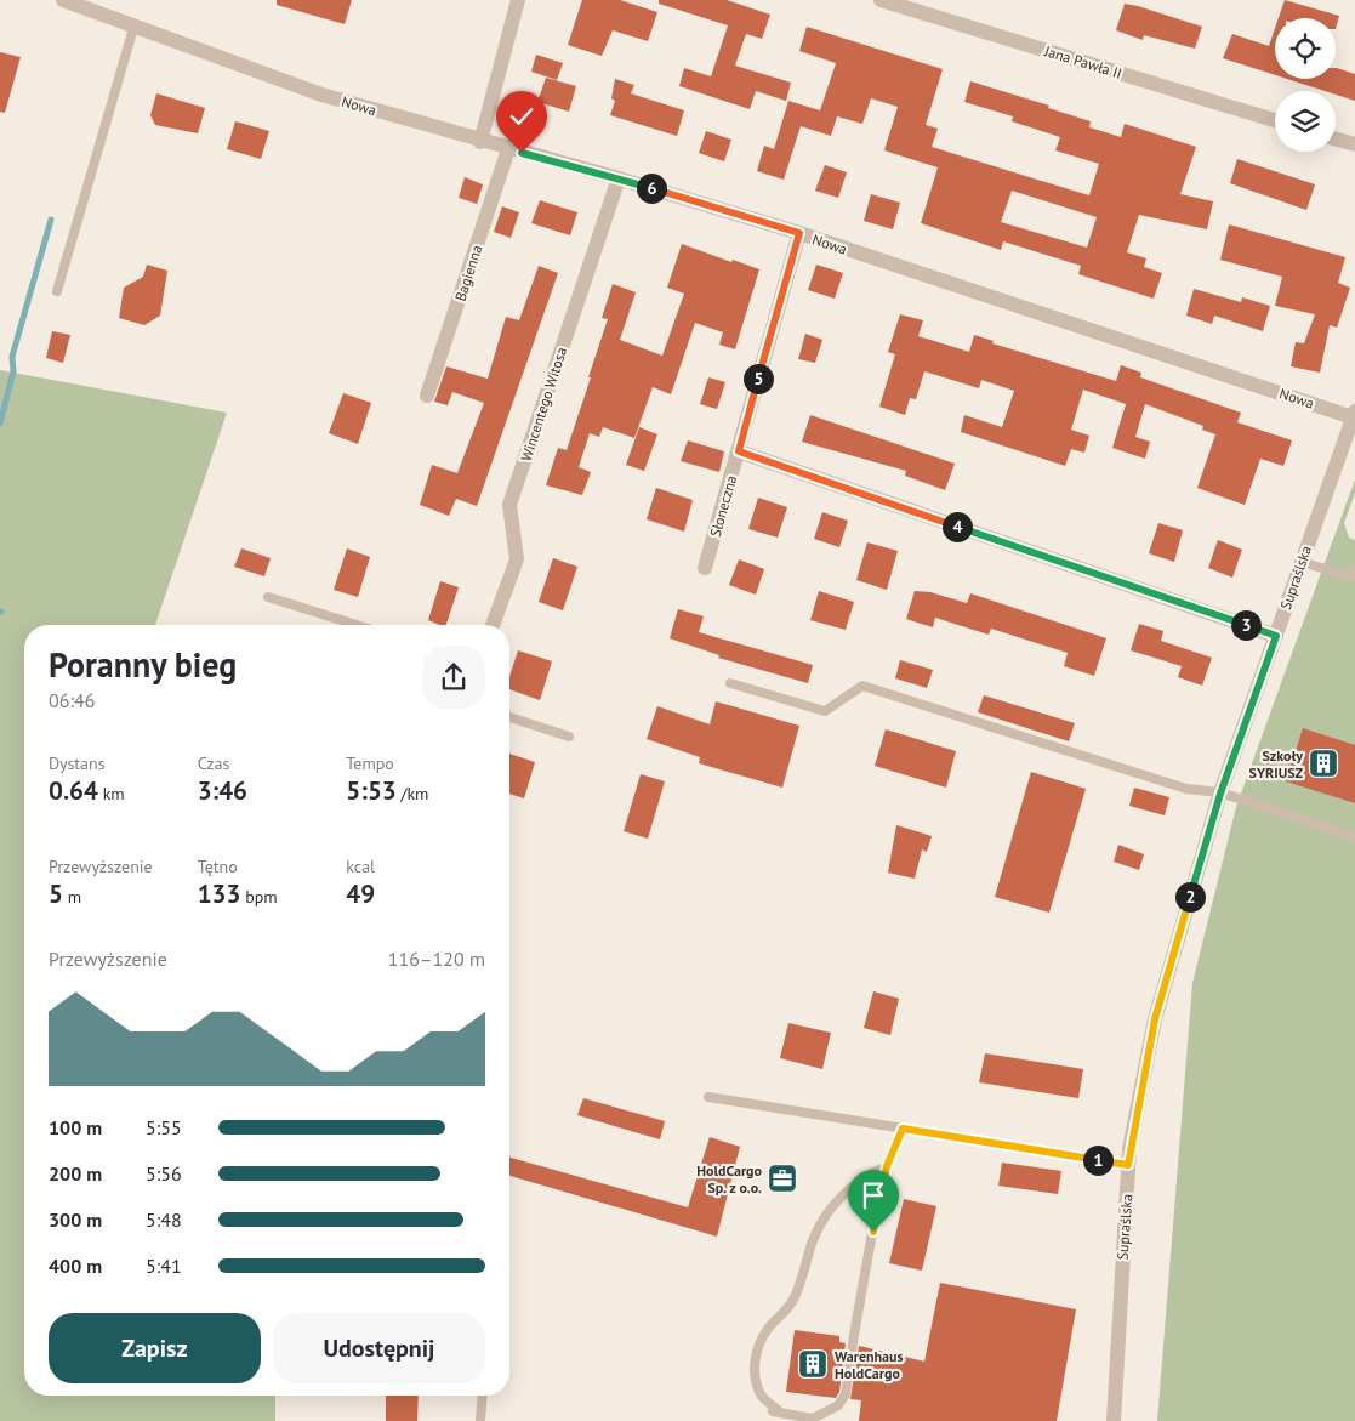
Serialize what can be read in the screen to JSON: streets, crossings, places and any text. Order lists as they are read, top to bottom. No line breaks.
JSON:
{"streets":{"street":["Jana Pawła II","Nowa","Bagienna","Wincentego Witosa","Słoneczna","Supraślska"]},"crossings":[["Nowa","Bagienna"],["Nowa","Wincentego Witosa"],["Nowa","Słoneczna"],["Nowa","Supraślska"]],"places":{"building":["Szkoły SYRIUSZ","Warenhaus HoldCargo"],"office":["HoldCargo Sp. z o.o."]},"page":{"pins":["6","5","4","3","2","1"],"heading":["Poranny bieg","06:46"],"stats":[["Dystans","0.64 km"],["Czas","3:46"],["Tempo","5:53 /km"],["Przewyższenie","5 m"],["Tętno","133 bpm"],["kcal","49"]],"chart":["Przewyższenie","116–120 m"],"list":[{"name":"100 m","note":"5:55"},{"name":"200 m","note":"5:56"},{"name":"300 m","note":"5:48"},{"name":"400 m","note":"5:41"}],"buttons":["Zapisz","Udostępnij"]}}
